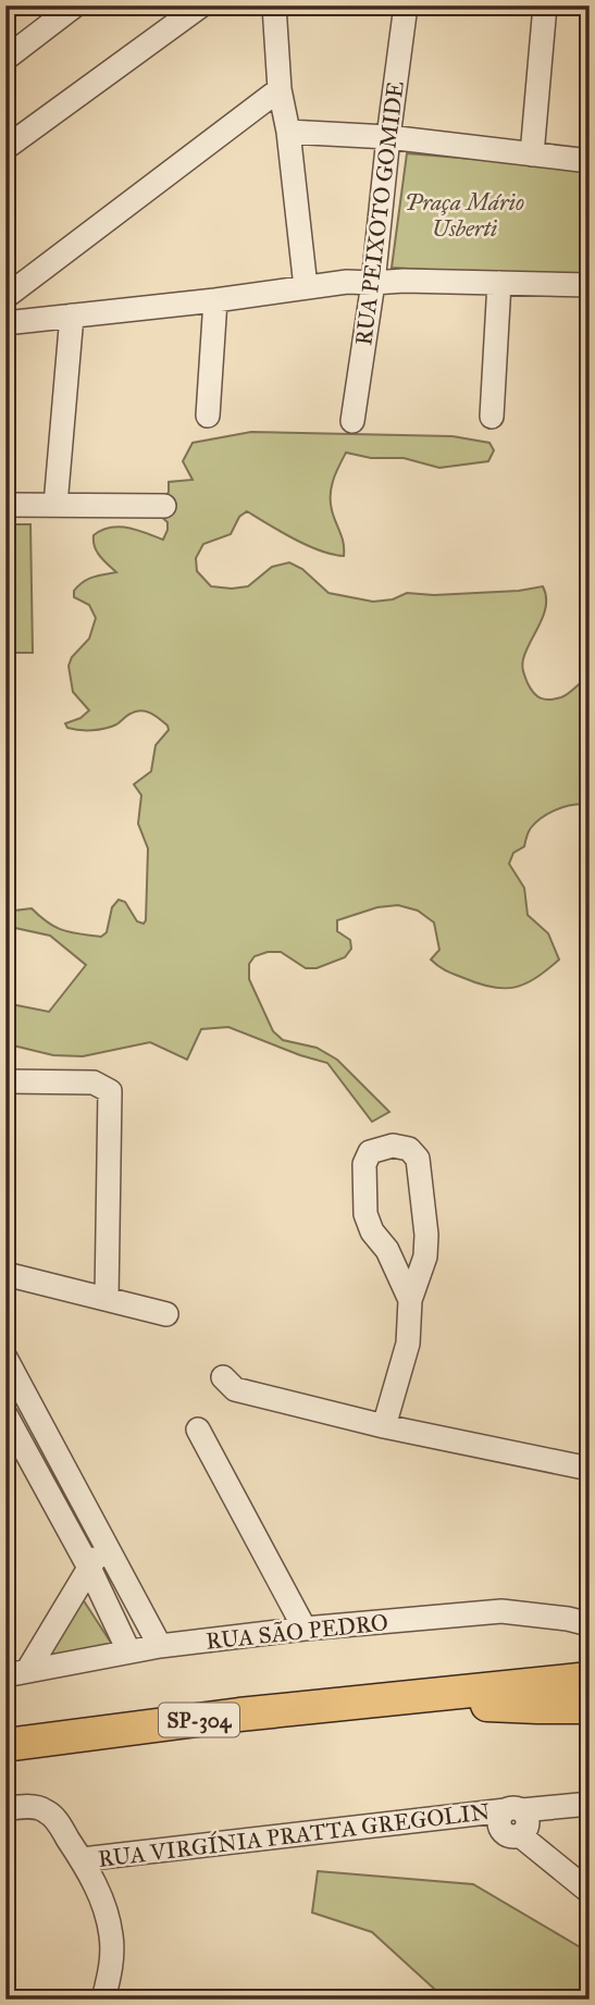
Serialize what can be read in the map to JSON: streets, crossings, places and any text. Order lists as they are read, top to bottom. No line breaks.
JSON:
{"streets":{"highway":["SP-304"],"street":["RUA PEIXOTO GOMIDE","RUA SÃO PEDRO","RUA VIRGÍNIA PRATTA GREGOLIN"]},"parks":["Praça Mário Usberti"]}
